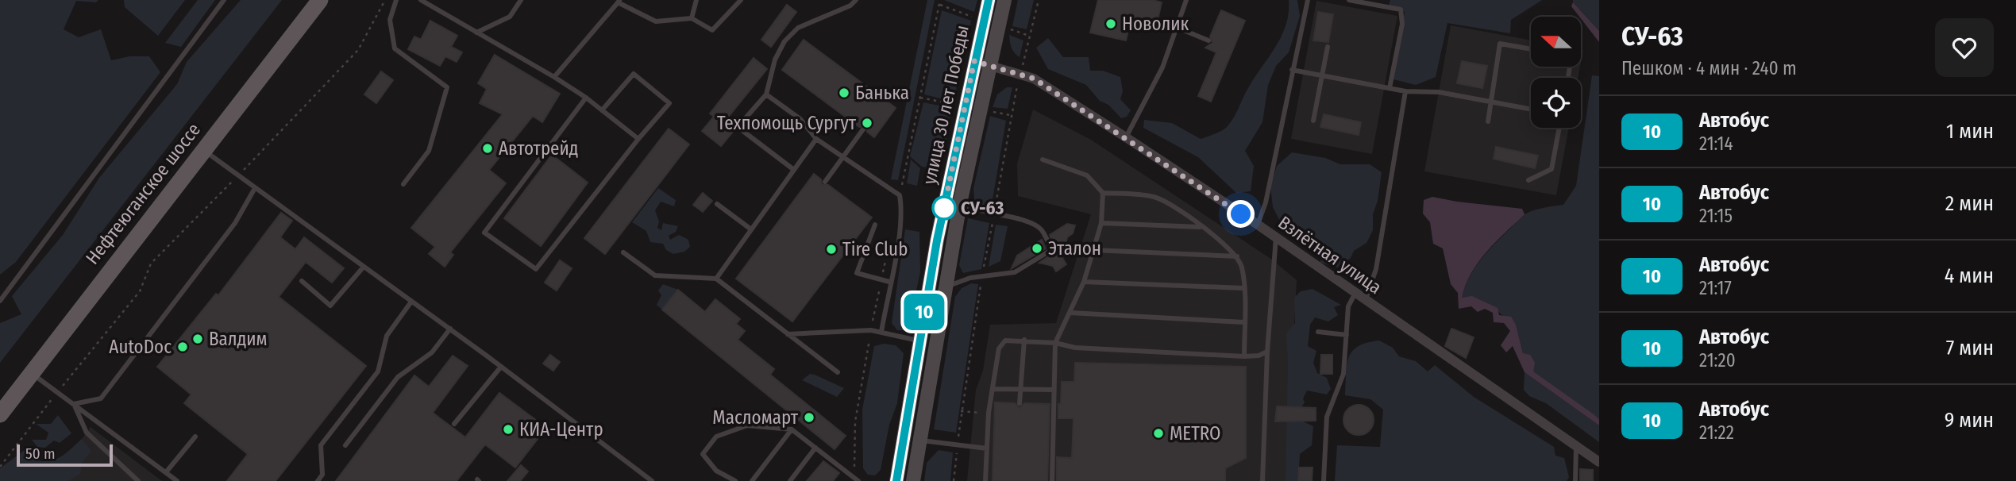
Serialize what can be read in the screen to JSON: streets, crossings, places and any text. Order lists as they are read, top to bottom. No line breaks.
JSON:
{"streets":{"main road":["улица 30 лет Победы","Нефтеюганское шоссе"],"street":["Взлётная улица"]},"crossings":[["улица 30 лет Победы","Взлётная улица"]],"places":["Новолик","Банька","Техпомощь Сургут","Автотрейд","СУ-63","Эталон","Tire Club","Валдим","AutoDoc","Масломарт","КИА-Центр","METRO"],"lines":["bus line 10"],"scale_bar":"50 m","north":"left","page":{"on_map":"10","heading":["СУ-63","Пешком · 4 мин · 240 m"],"list":[{"mark":"10","name":"Автобус","note":"21:14","value":"1 мин"},{"mark":"10","name":"Автобус","note":"21:15","value":"2 мин"},{"mark":"10","name":"Автобус","note":"21:17","value":"4 мин"},{"mark":"10","name":"Автобус","note":"21:20","value":"7 мин"},{"mark":"10","name":"Автобус","note":"21:22","value":"9 мин"}],"scale":"50 m"}}
